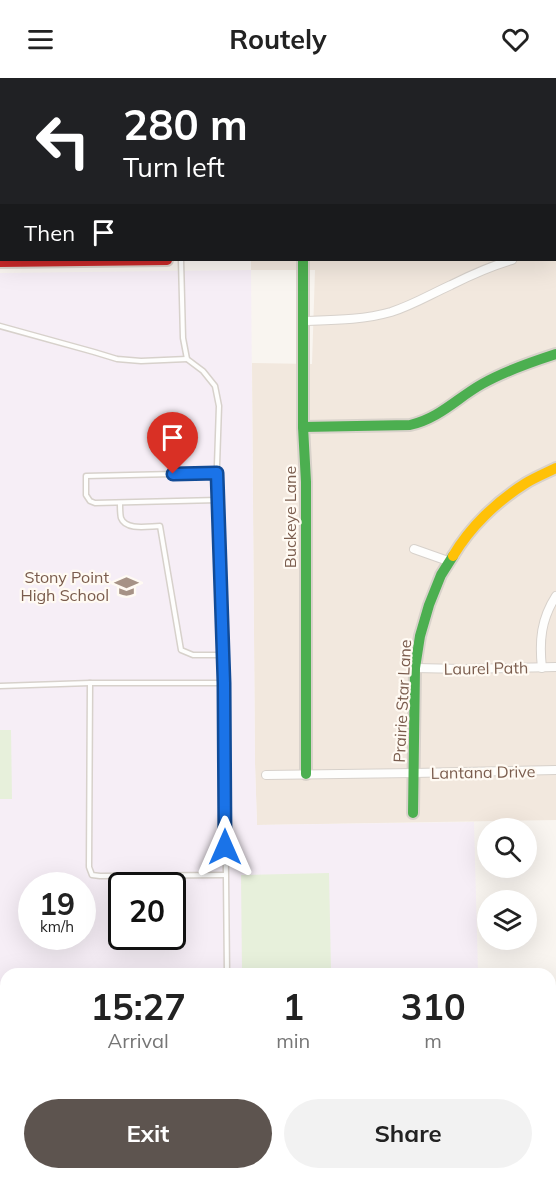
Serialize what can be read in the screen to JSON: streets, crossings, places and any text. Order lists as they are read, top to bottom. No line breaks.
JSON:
{"streets":{"street":["Buckeye Lane","Laurel Path","Prairie Star Lane","Lantana Drive"]},"crossings":[["Buckeye Lane","Lantana Drive"],["Laurel Path","Prairie Star Lane"],["Prairie Star Lane","Lantana Drive"]],"places":{"school or university":["Stony Point High School"]},"page":{"header":"Routely","turn":["280 m","Turn left"],"then":"Then","speed":"19 km/h","limit":"20","eta":["15:27","Arrival","1","min","310","m"],"buttons":["Exit","Share"]}}
